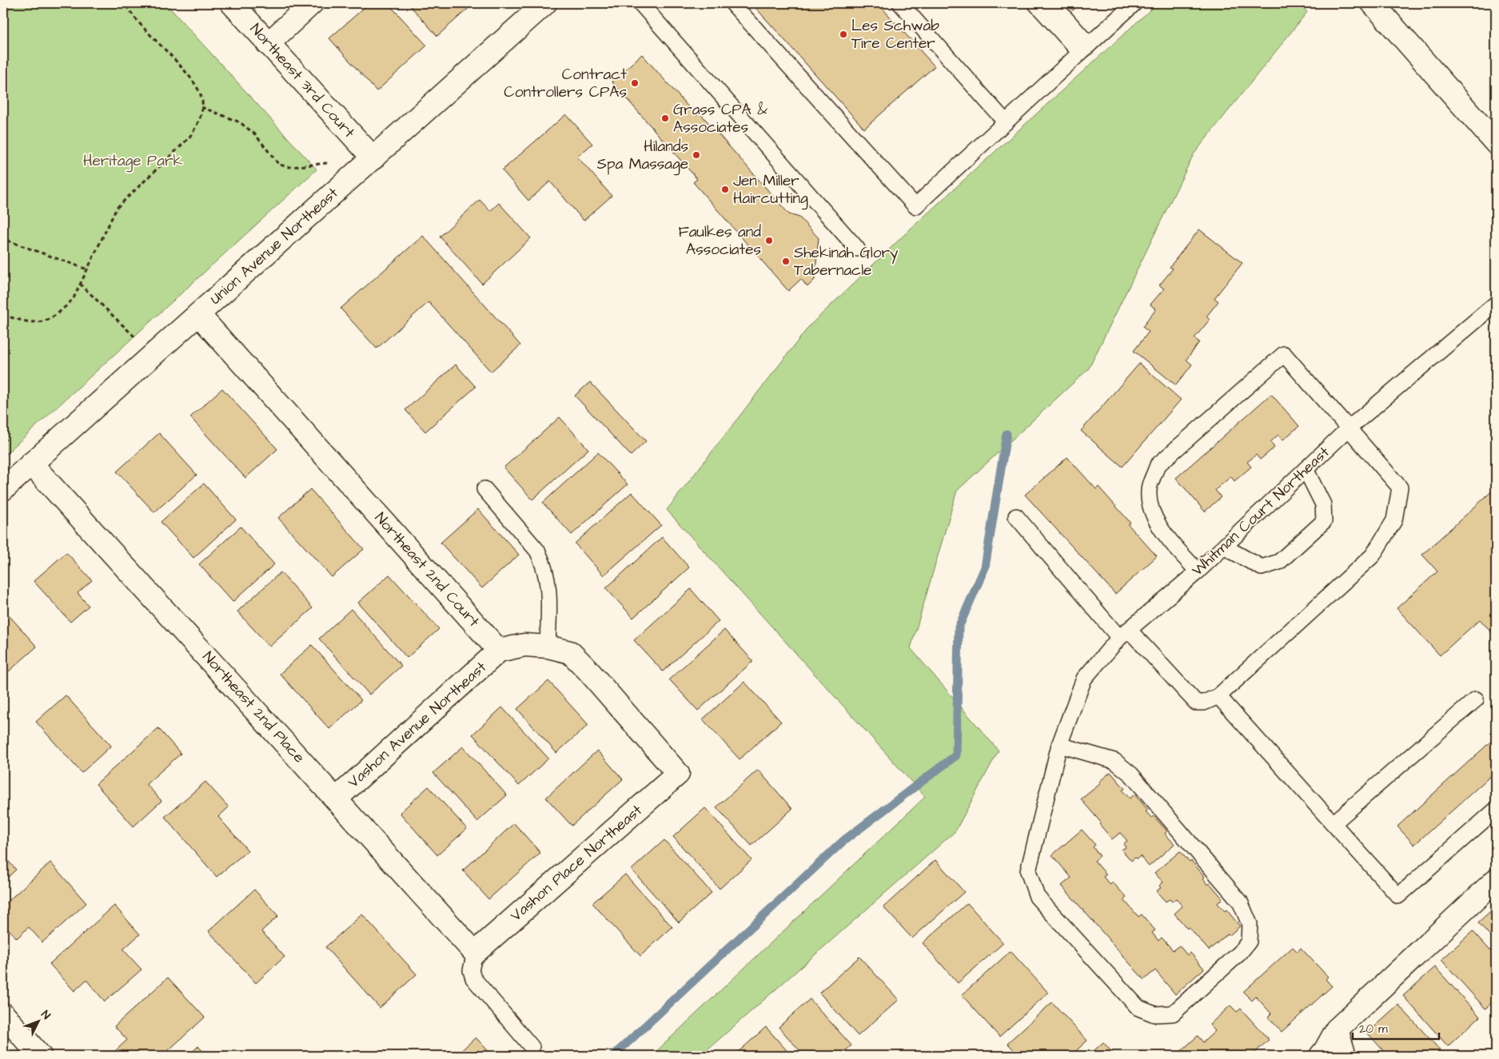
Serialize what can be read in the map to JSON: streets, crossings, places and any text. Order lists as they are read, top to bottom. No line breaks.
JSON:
{"streets":{"street":["Northeast 3rd Court","Union Avenue Northeast","Northeast 2nd Court","Northeast 2nd Place","Vashon Avenue Northeast","Vashon Place Northeast"],"lane":["Whitman Court Northeast"]},"crossings":[["Northeast 3rd Court","Union Avenue Northeast"],["Union Avenue Northeast","Northeast 2nd Court"],["Union Avenue Northeast","Northeast 2nd Place"],["Northeast 2nd Court","Vashon Avenue Northeast"],["Northeast 2nd Place","Vashon Avenue Northeast"],["Northeast 2nd Place","Vashon Place Northeast"]],"parks":["Heritage Park"],"places":["Les Schwab Tire Center","Contract Controllers CPAs","Grass CPA & Associates","Hilands Spa Massage","Jen Miller Haircutting","Faulkes and Associates","Shekinah Glory Tabernacle"],"scale_bar":"20 m","north":"top right"}
